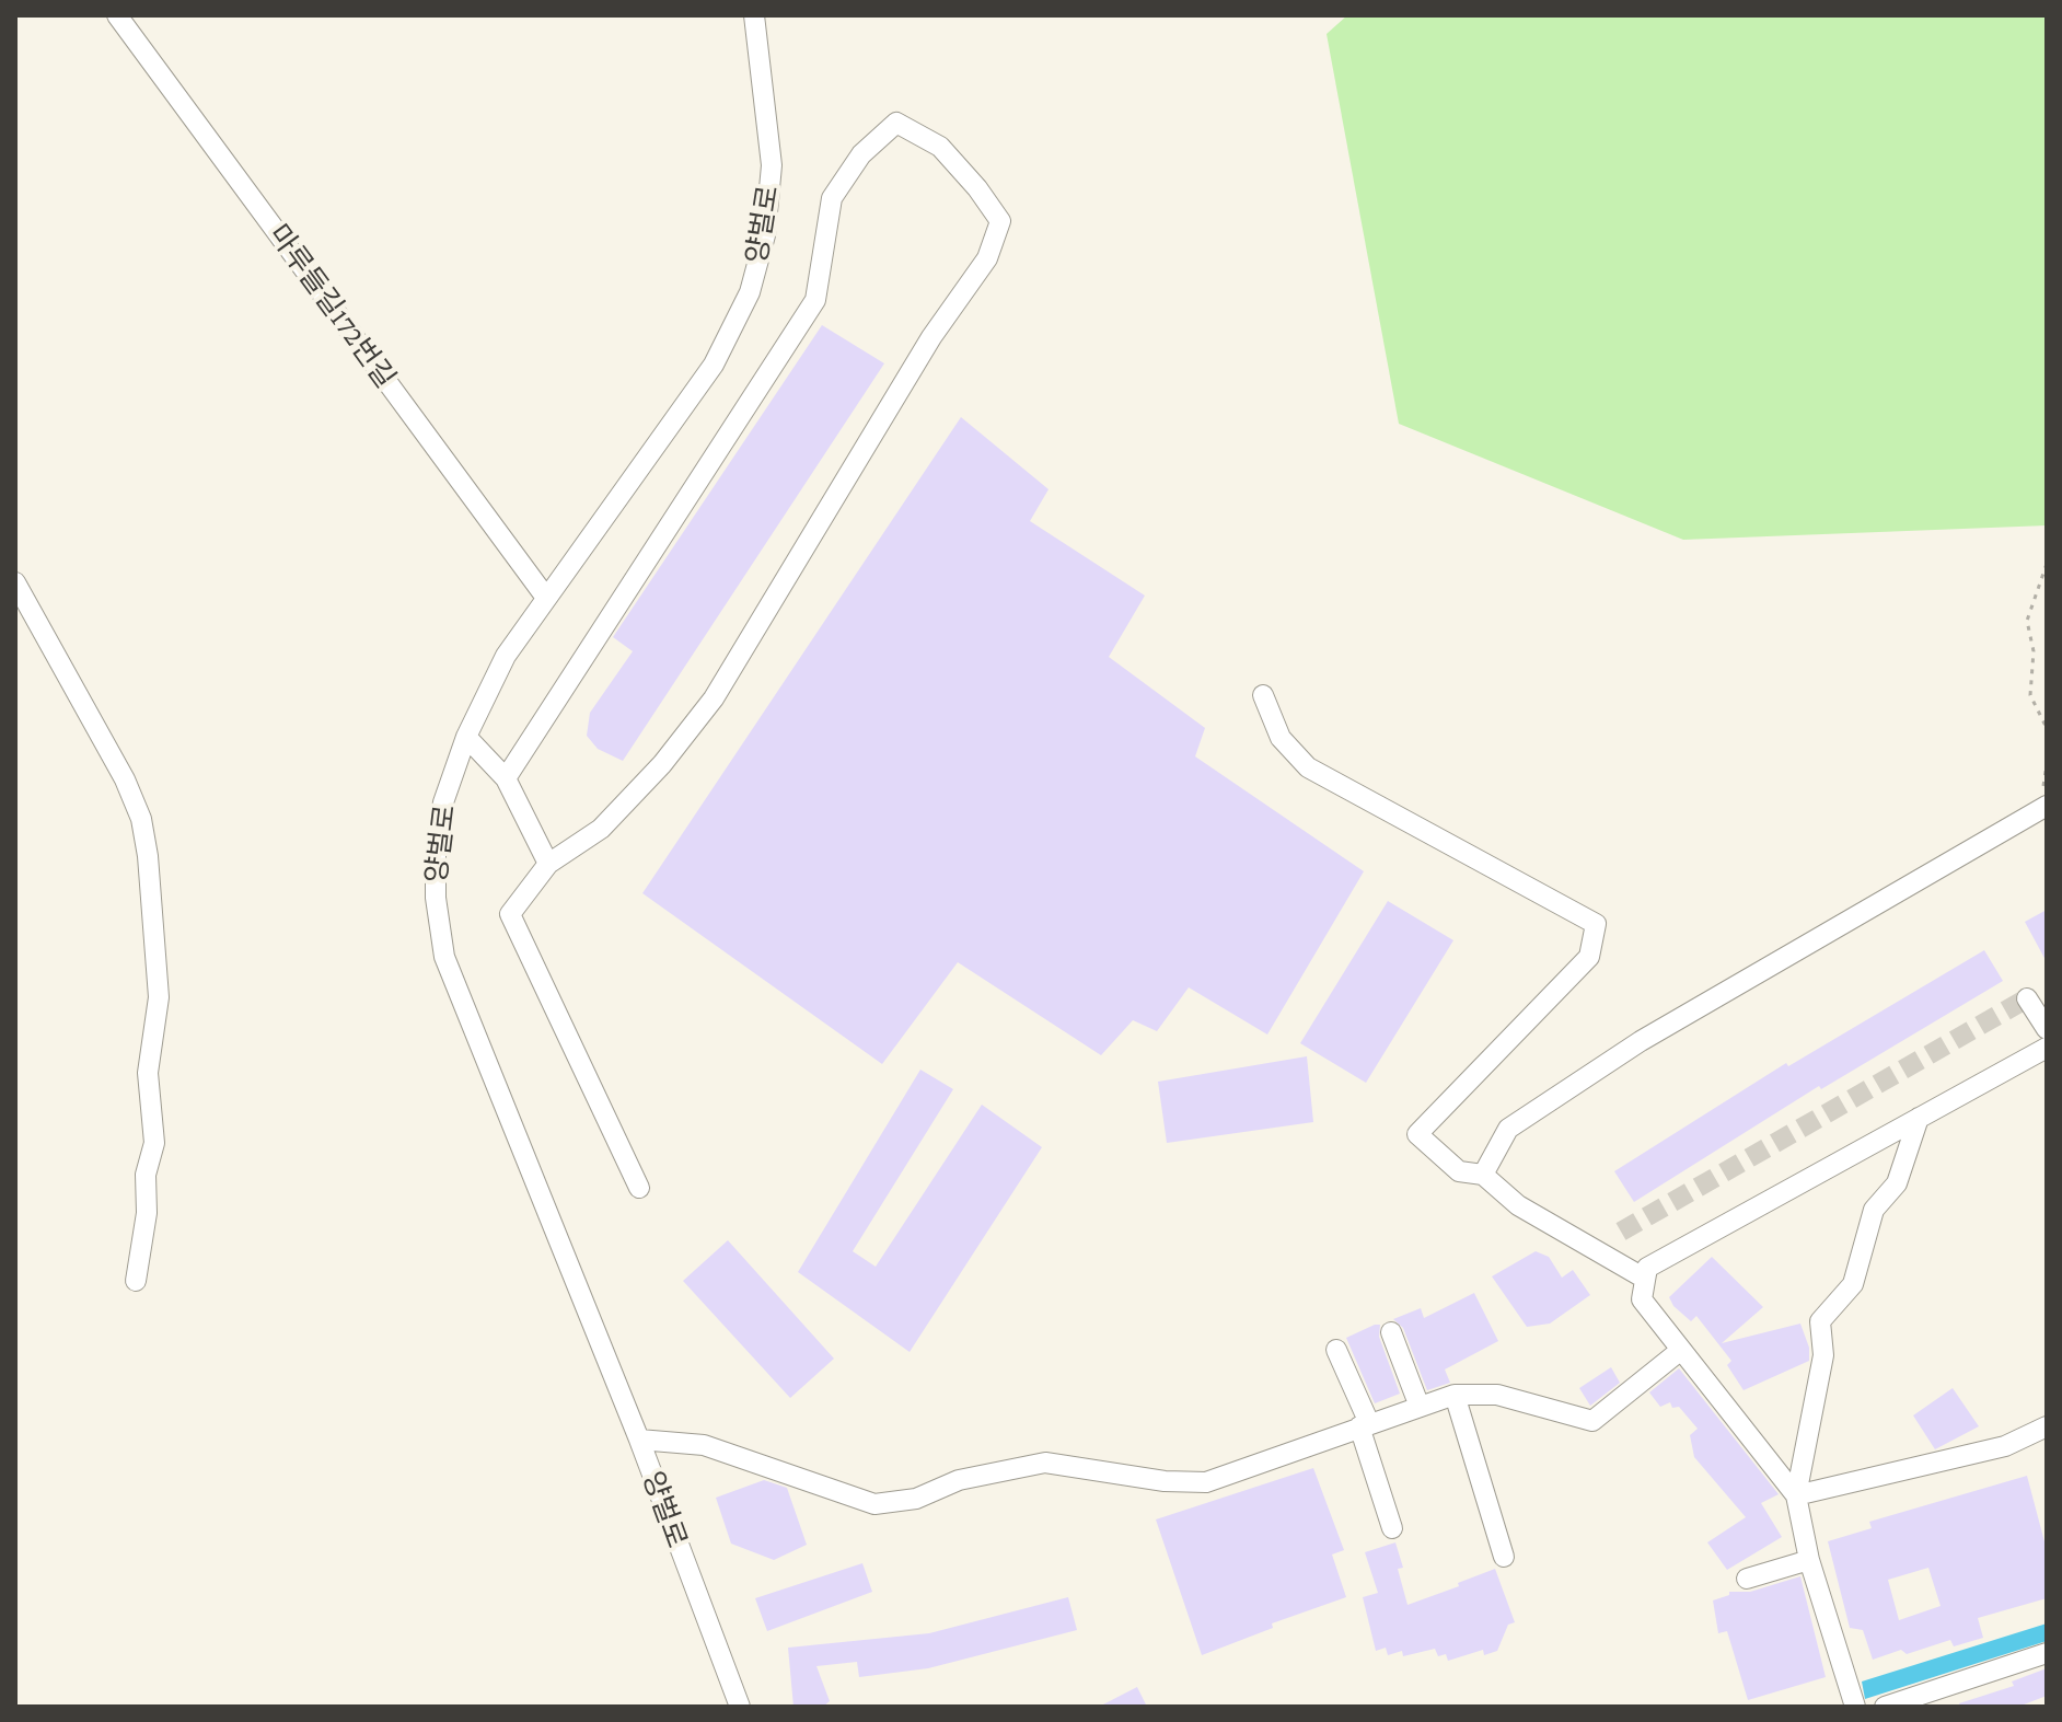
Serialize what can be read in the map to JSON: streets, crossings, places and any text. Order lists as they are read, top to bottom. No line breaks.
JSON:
{"streets":{"street":["양벌로","마루들길172번길"]},"crossings":[["양벌로","마루들길172번길"]]}
